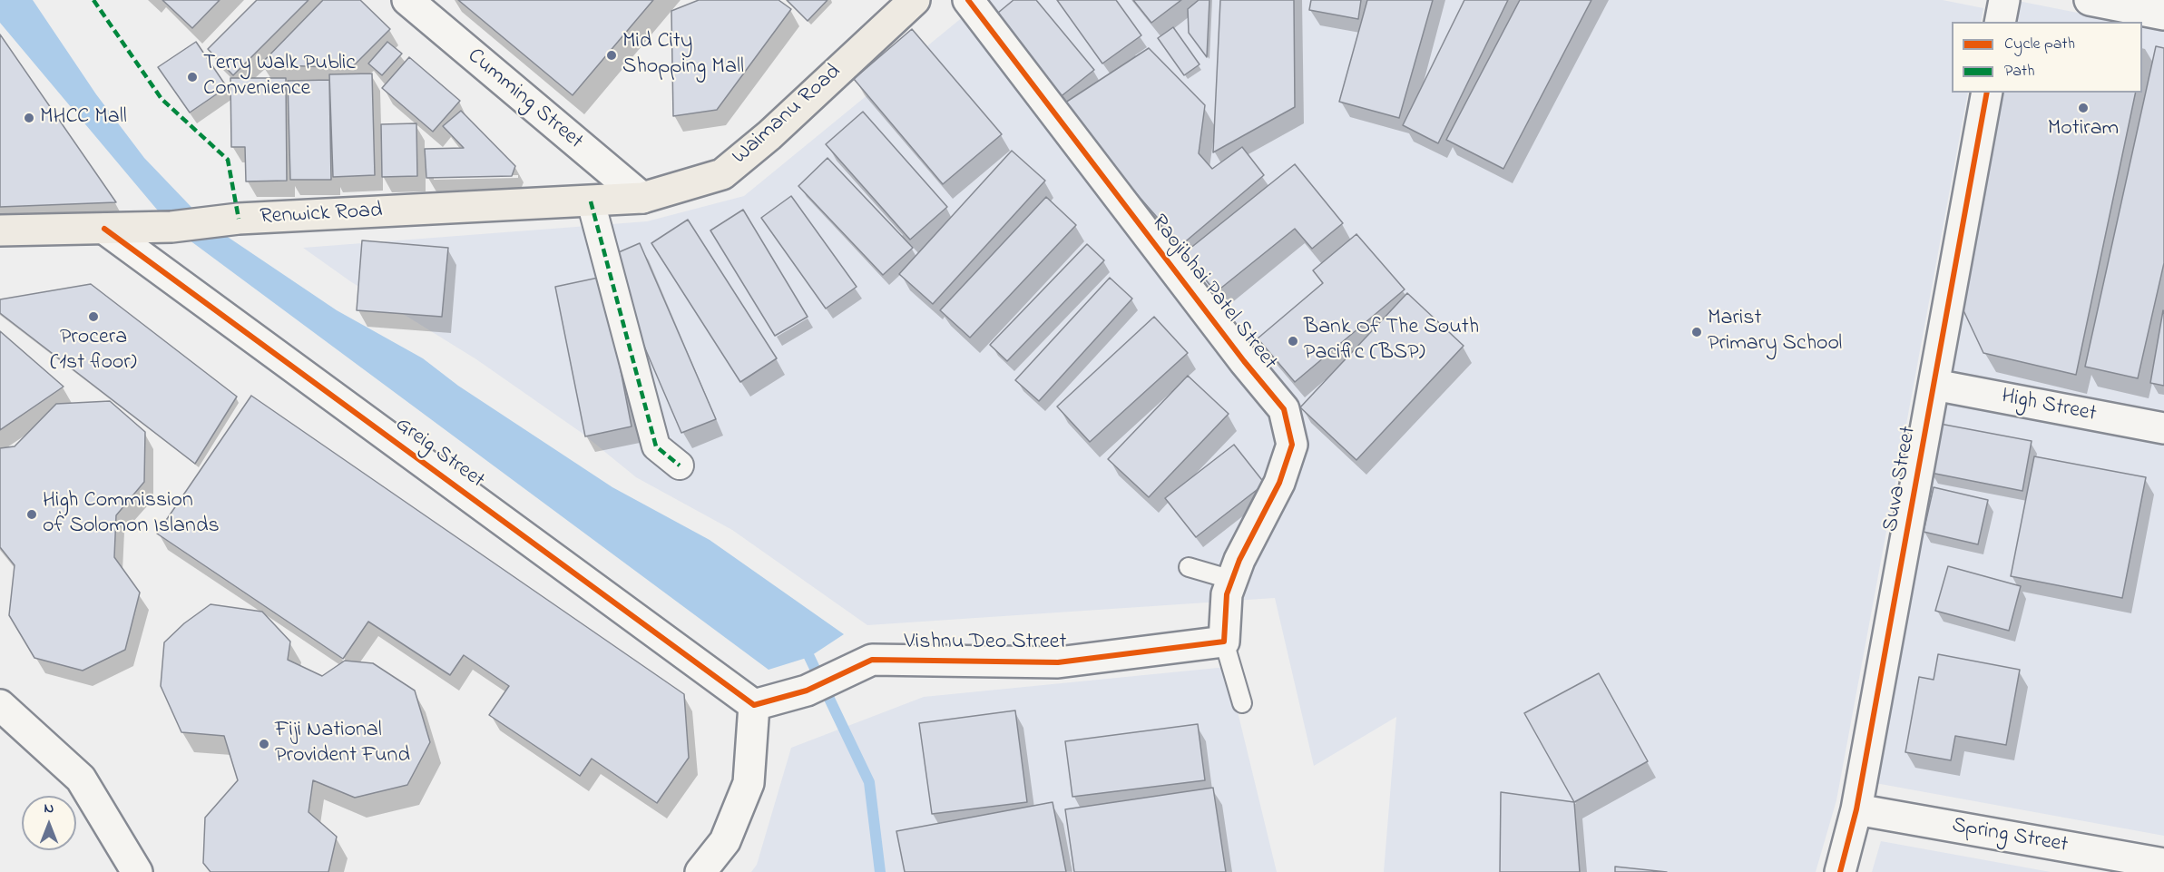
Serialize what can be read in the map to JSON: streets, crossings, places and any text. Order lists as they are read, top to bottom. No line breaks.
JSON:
{"streets":{"main road":["Waimanu Road","Renwick Road"],"street":["Cumming Street","Raojibhai Patel Street","High Street","Greig Street","Suva Street","Vishnu Deo Street","Spring Street"]},"crossings":[["Cumming Street","Waimanu Road"],["Cumming Street","Renwick Road"],["Waimanu Road","Renwick Road"],["Renwick Road","Greig Street"],["Raojibhai Patel Street","Vishnu Deo Street"],["High Street","Suva Street"],["Greig Street","Vishnu Deo Street"],["Suva Street","Spring Street"]],"places":["Mid City Shopping Mall","Terry Walk Public Convenience","Motiram","MHCC Mall","Procera (1st floor)","Marist Primary School","Bank Of The South Pacific (BSP)","High Commission of Solomon Islands","Fiji National Provident Fund"],"legend":["Cycle path","Path"],"north":"top"}
